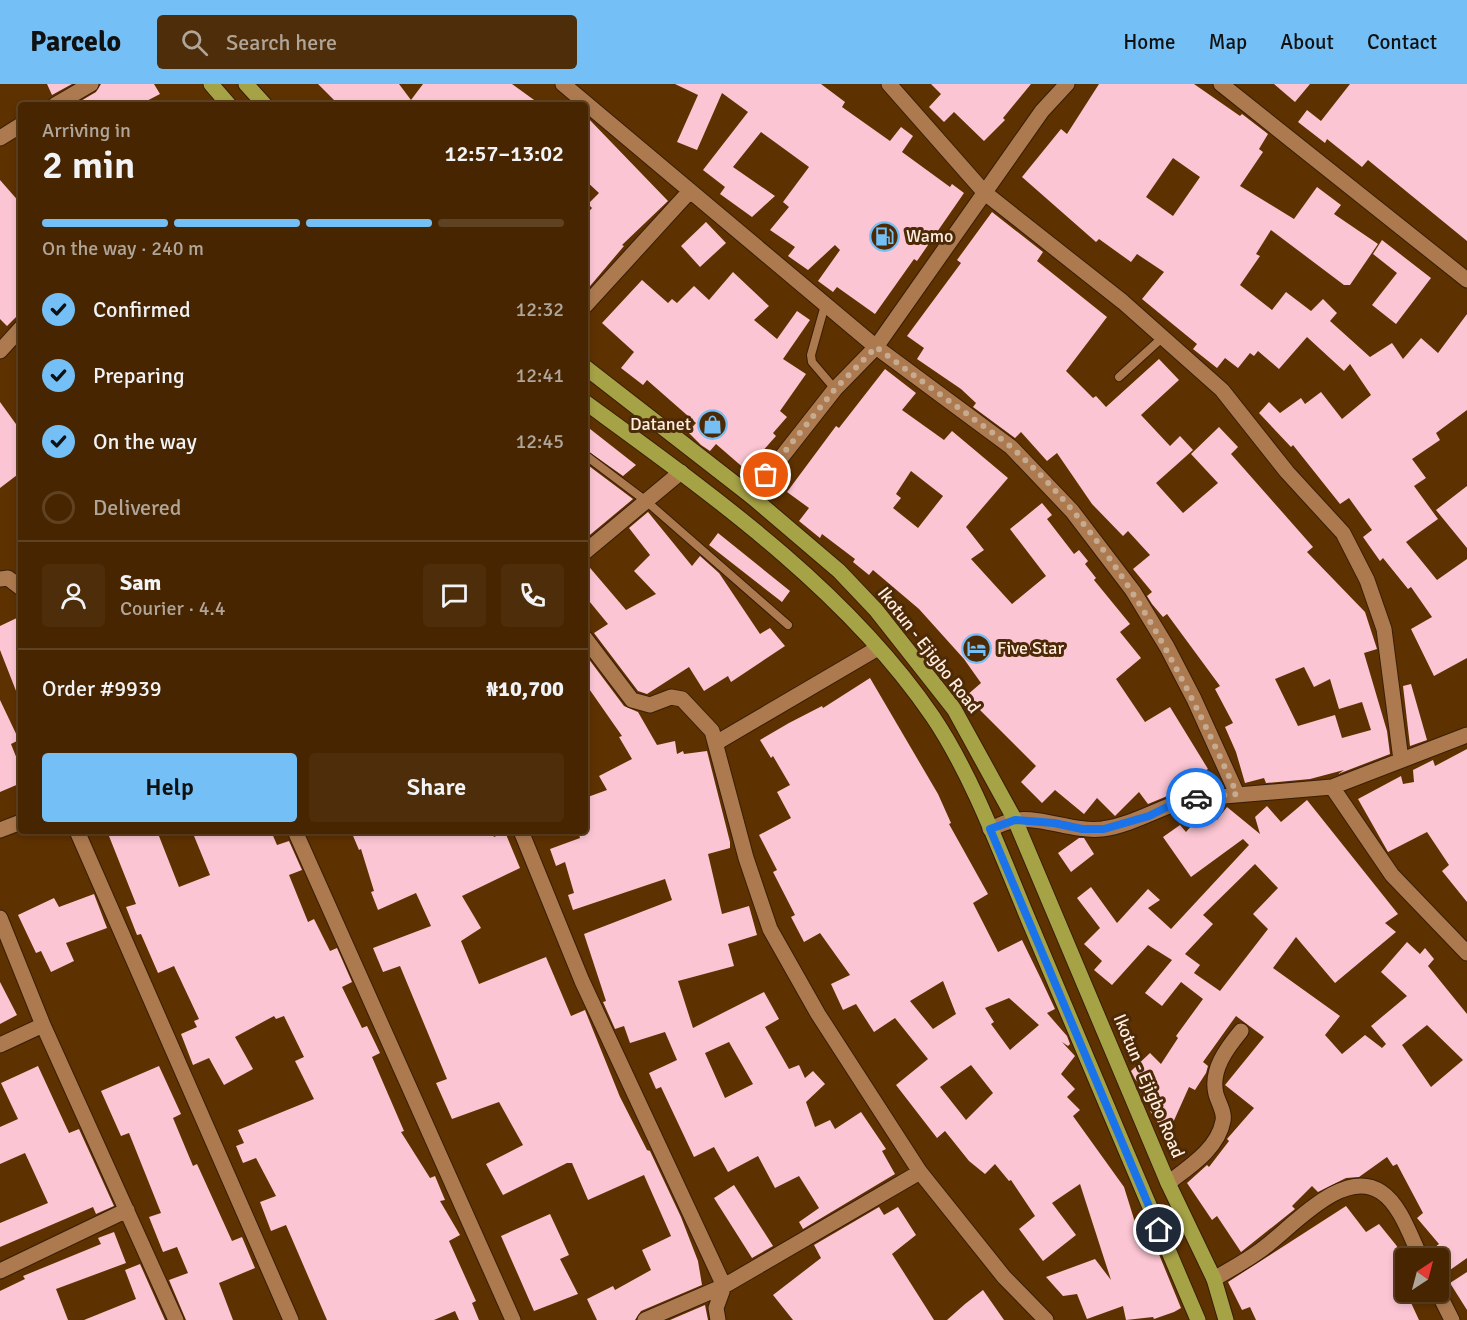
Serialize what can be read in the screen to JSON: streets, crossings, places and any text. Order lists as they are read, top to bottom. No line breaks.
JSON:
{"streets":{"main road":["Ikotun - Ejigbo Road"]},"places":{"fuel station":["Wamo"],"shop":["Datanet"],"hotel":["Five Star"]},"north":"top right","page":{"header":"Parcelo","search":"Search here","nav":["Home","Map","About","Contact"],"heading":["2 min","Arriving in","12:57–13:02"],"panel":["Sam","Courier · 4.4","Order #9939","₦10,700"],"bar":"On the way · 240 m","list":[["Confirmed","12:32"],["Preparing","12:41"],["On the way","12:45"],"Delivered"],"buttons":["Help","Share"]}}
